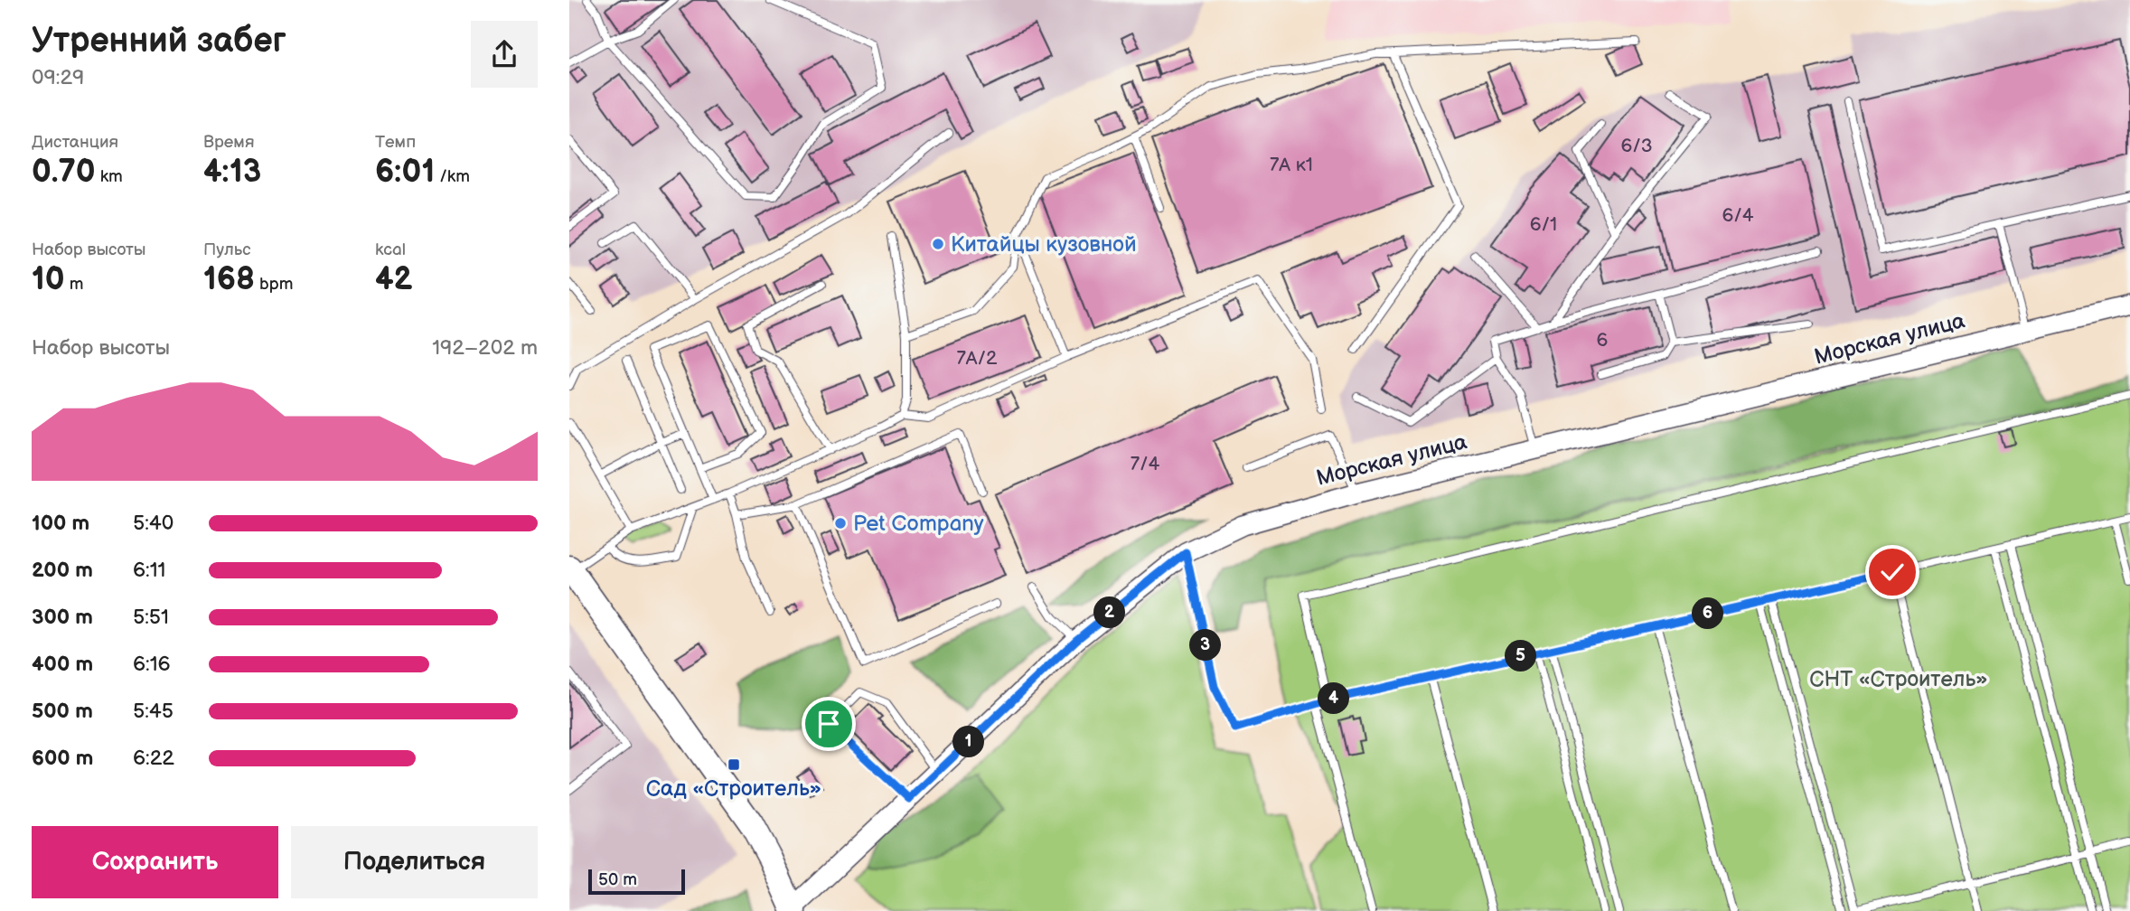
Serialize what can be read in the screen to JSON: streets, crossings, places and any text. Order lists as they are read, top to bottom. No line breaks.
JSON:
{"streets":{"street":["Морская улица"]},"parks":["СНТ «Строитель»"],"places":{"other":["Китайцы кузовной","Pet Company"],"transit":["Сад «Строитель»"]},"house_numbers":["6/3","7А к1","6/4","6/1","6","7А/2","7/4"],"scale_bar":"50 m","page":{"heading":["Утренний забег","09:29"],"stats":[["Дистанция","0.70 km"],["Время","4:13"],["Темп","6:01 /km"],["Набор высоты","10 m"],["Пульс","168 bpm"],["kcal","42"]],"chart":["Набор высоты","192–202 m"],"list":[{"name":"100 m","note":"5:40"},{"name":"200 m","note":"6:11"},{"name":"300 m","note":"5:51"},{"name":"400 m","note":"6:16"},{"name":"500 m","note":"5:45"},{"name":"600 m","note":"6:22"}],"pins":["2","6","3","5","4","1"],"buttons":["Сохранить","Поделиться"],"scale":"50 m"}}
